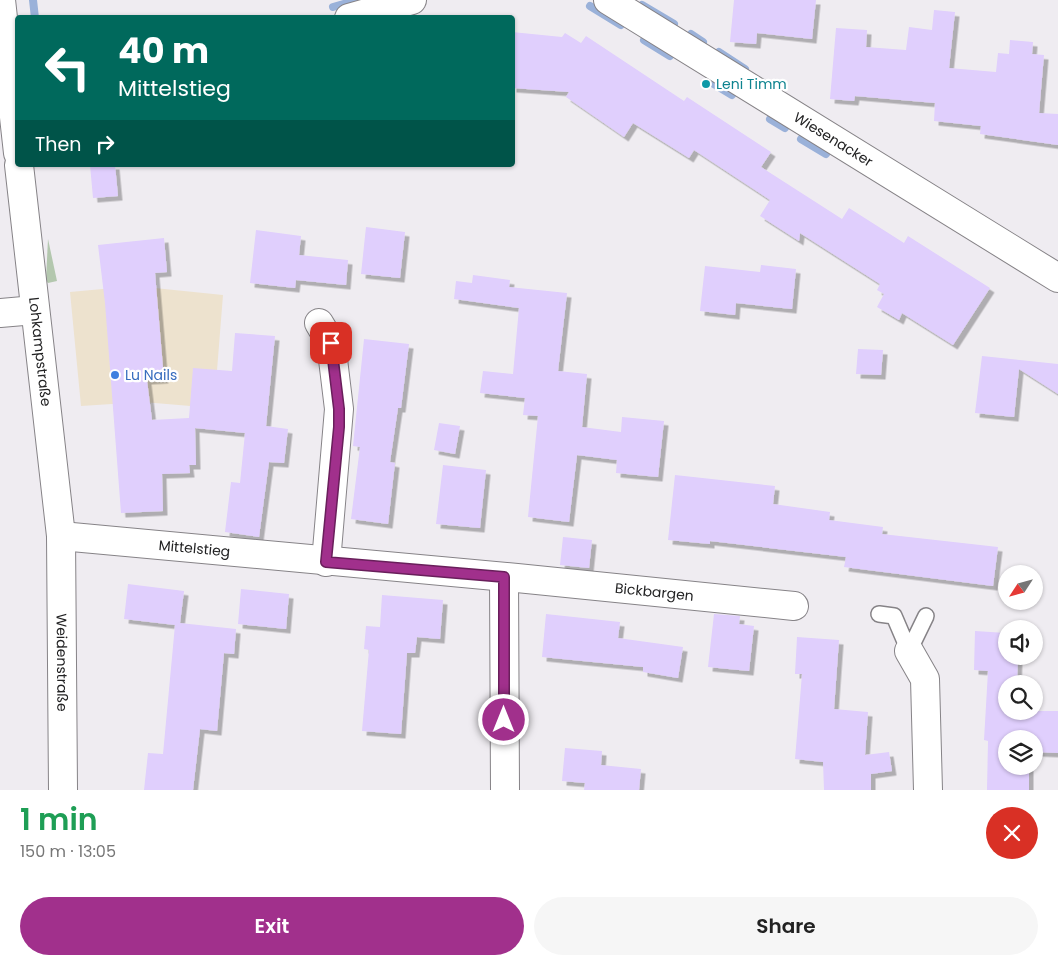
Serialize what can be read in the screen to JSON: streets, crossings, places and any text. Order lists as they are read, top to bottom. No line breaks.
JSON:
{"streets":{"street":["Wiesenacker","Lohkampstraße","Mittelstieg","Bickbargen","Weidenstraße"]},"crossings":[["Lohkampstraße","Mittelstieg"],["Lohkampstraße","Weidenstraße"],["Mittelstieg","Bickbargen"],["Mittelstieg","Weidenstraße"]],"places":["Leni Timm","Lu Nails"],"north":"bottom left","page":{"turn":["40 m","Mittelstieg"],"then":"Then","heading":["1 min","150 m · 13:05"],"buttons":["Exit","Share"]}}
